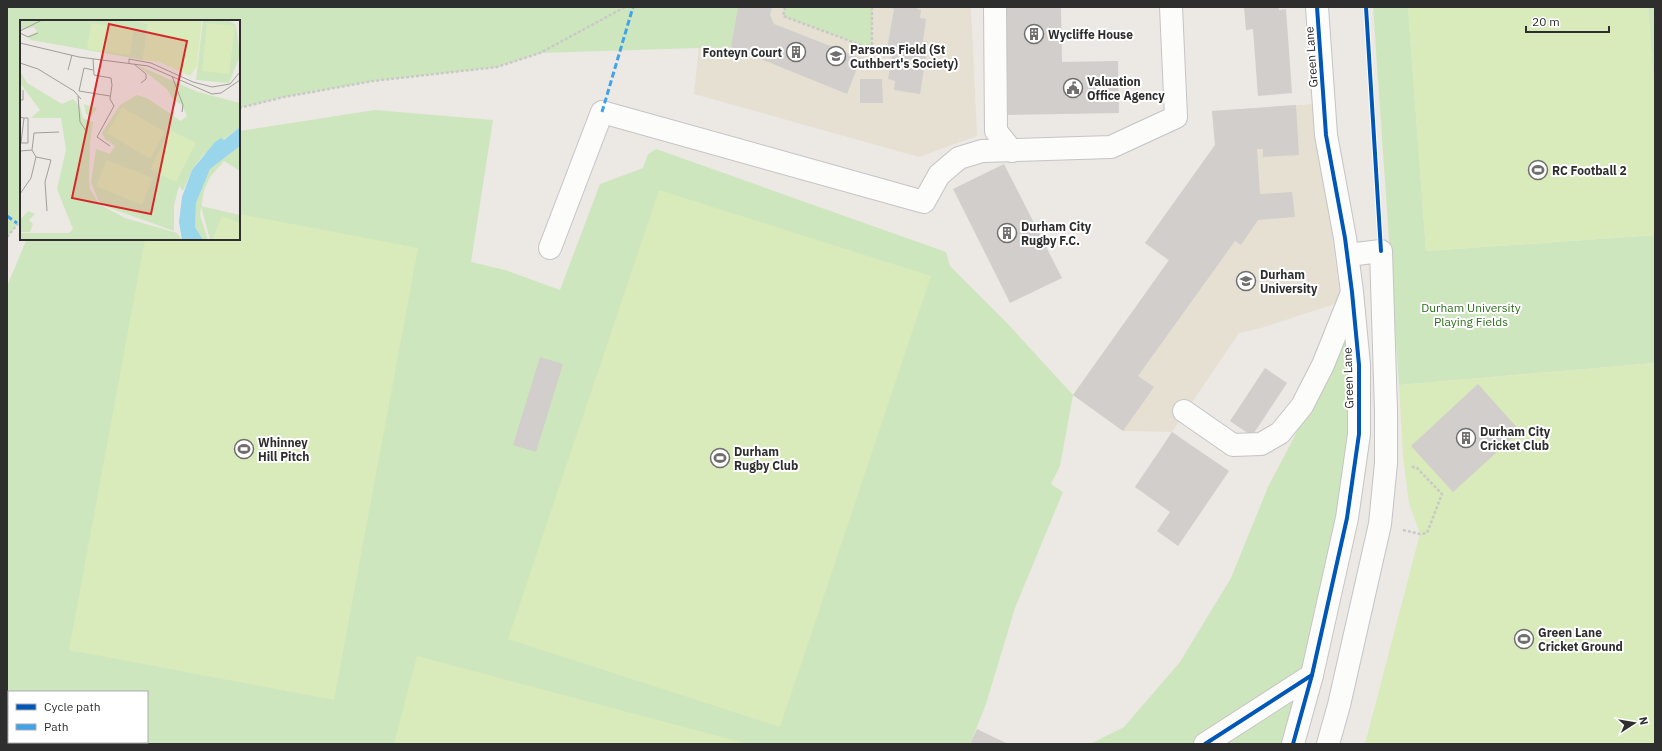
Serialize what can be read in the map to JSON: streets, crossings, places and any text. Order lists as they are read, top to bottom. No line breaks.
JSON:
{"streets":{"street":["Green Lane"]},"parks":["Durham University Playing Fields"],"places":{"building":["Wycliffe House","Fonteyn Court","Durham City Rugby F.C.","Durham City Cricket Club"],"school or university":["Parsons Field (St Cuthbert's Society)","Durham University"],"public building":["Valuation Office Agency"],"sports":["RC Football 2","Whinney Hill Pitch","Durham Rugby Club","Green Lane Cricket Ground"]},"legend":["Cycle path","Path"],"scale_bar":"20 m","north":"right"}
